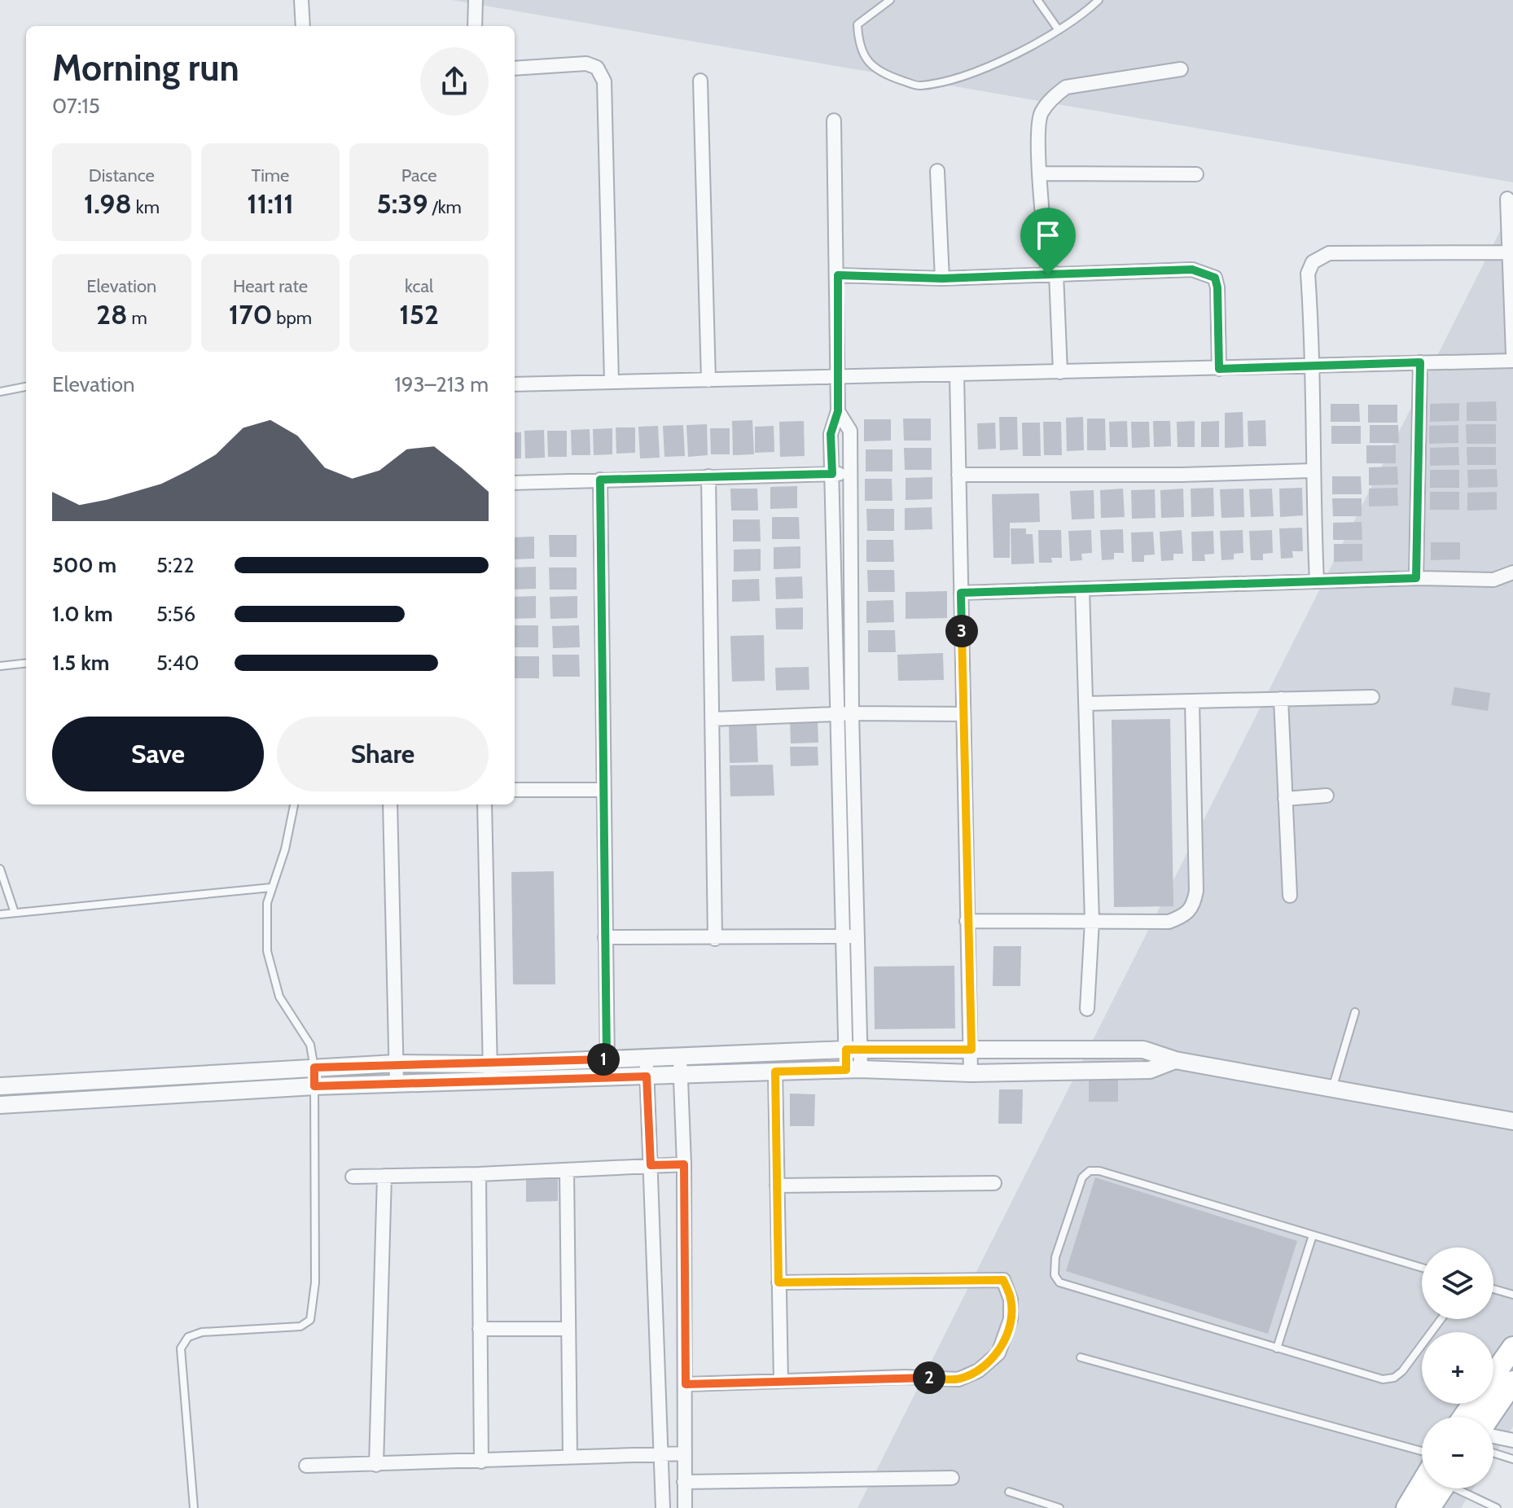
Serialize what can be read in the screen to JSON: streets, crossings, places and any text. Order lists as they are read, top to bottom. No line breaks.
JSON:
{"page":{"heading":["Morning run","07:15"],"stats":[["Distance","1.98 km"],["Time","11:11"],["Pace","5:39 /km"],["Elevation","28 m"],["Heart rate","170 bpm"],["kcal","152"]],"chart":["Elevation","193–213 m"],"list":[{"name":"500 m","note":"5:22"},{"name":"1.0 km","note":"5:56"},{"name":"1.5 km","note":"5:40"}],"pins":["3","1","2"],"buttons":["Save","Share"],"map_buttons":["+","−"]}}
